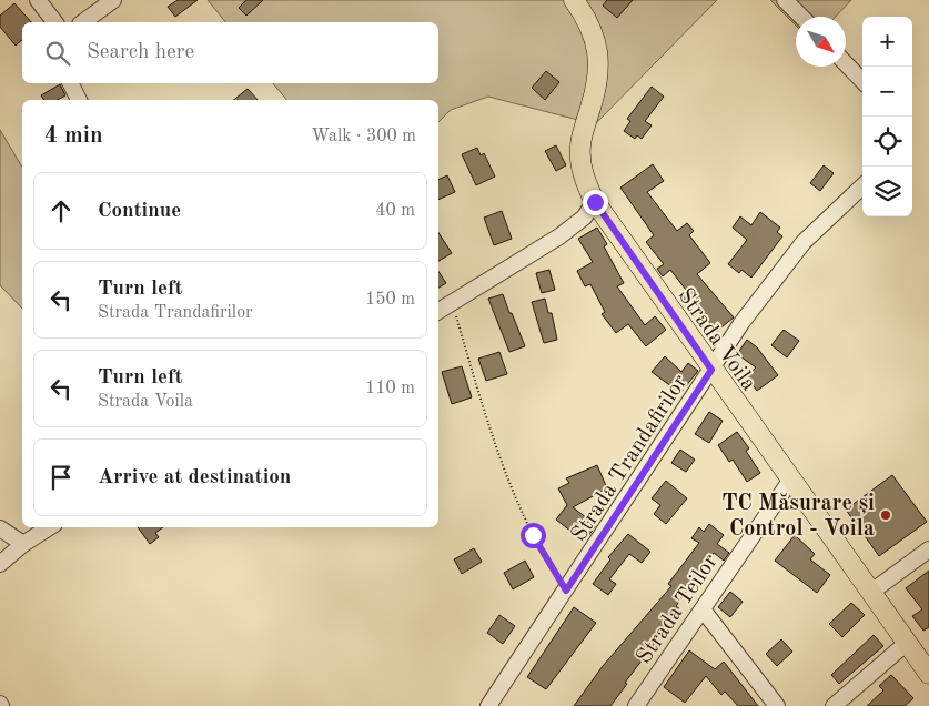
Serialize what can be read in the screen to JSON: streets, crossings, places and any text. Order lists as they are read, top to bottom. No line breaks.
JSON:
{"streets":{"main road":["Strada Voila"],"street":["Strada Trandafirilor","Strada Teilor"]},"crossings":[["Strada Voila","Strada Trandafirilor"],["Strada Voila","Strada Teilor"]],"places":["TC Măsurare și Control - Voila"],"north":"bottom right","page":{"map_buttons":["+","−"],"search":"Search here","heading":["4 min","Walk · 300 m"],"list":[["Continue","40 m"],["Turn left","Strada Trandafirilor","150 m"],["Turn left","Strada Voila","110 m"],"Arrive at destination"]}}
